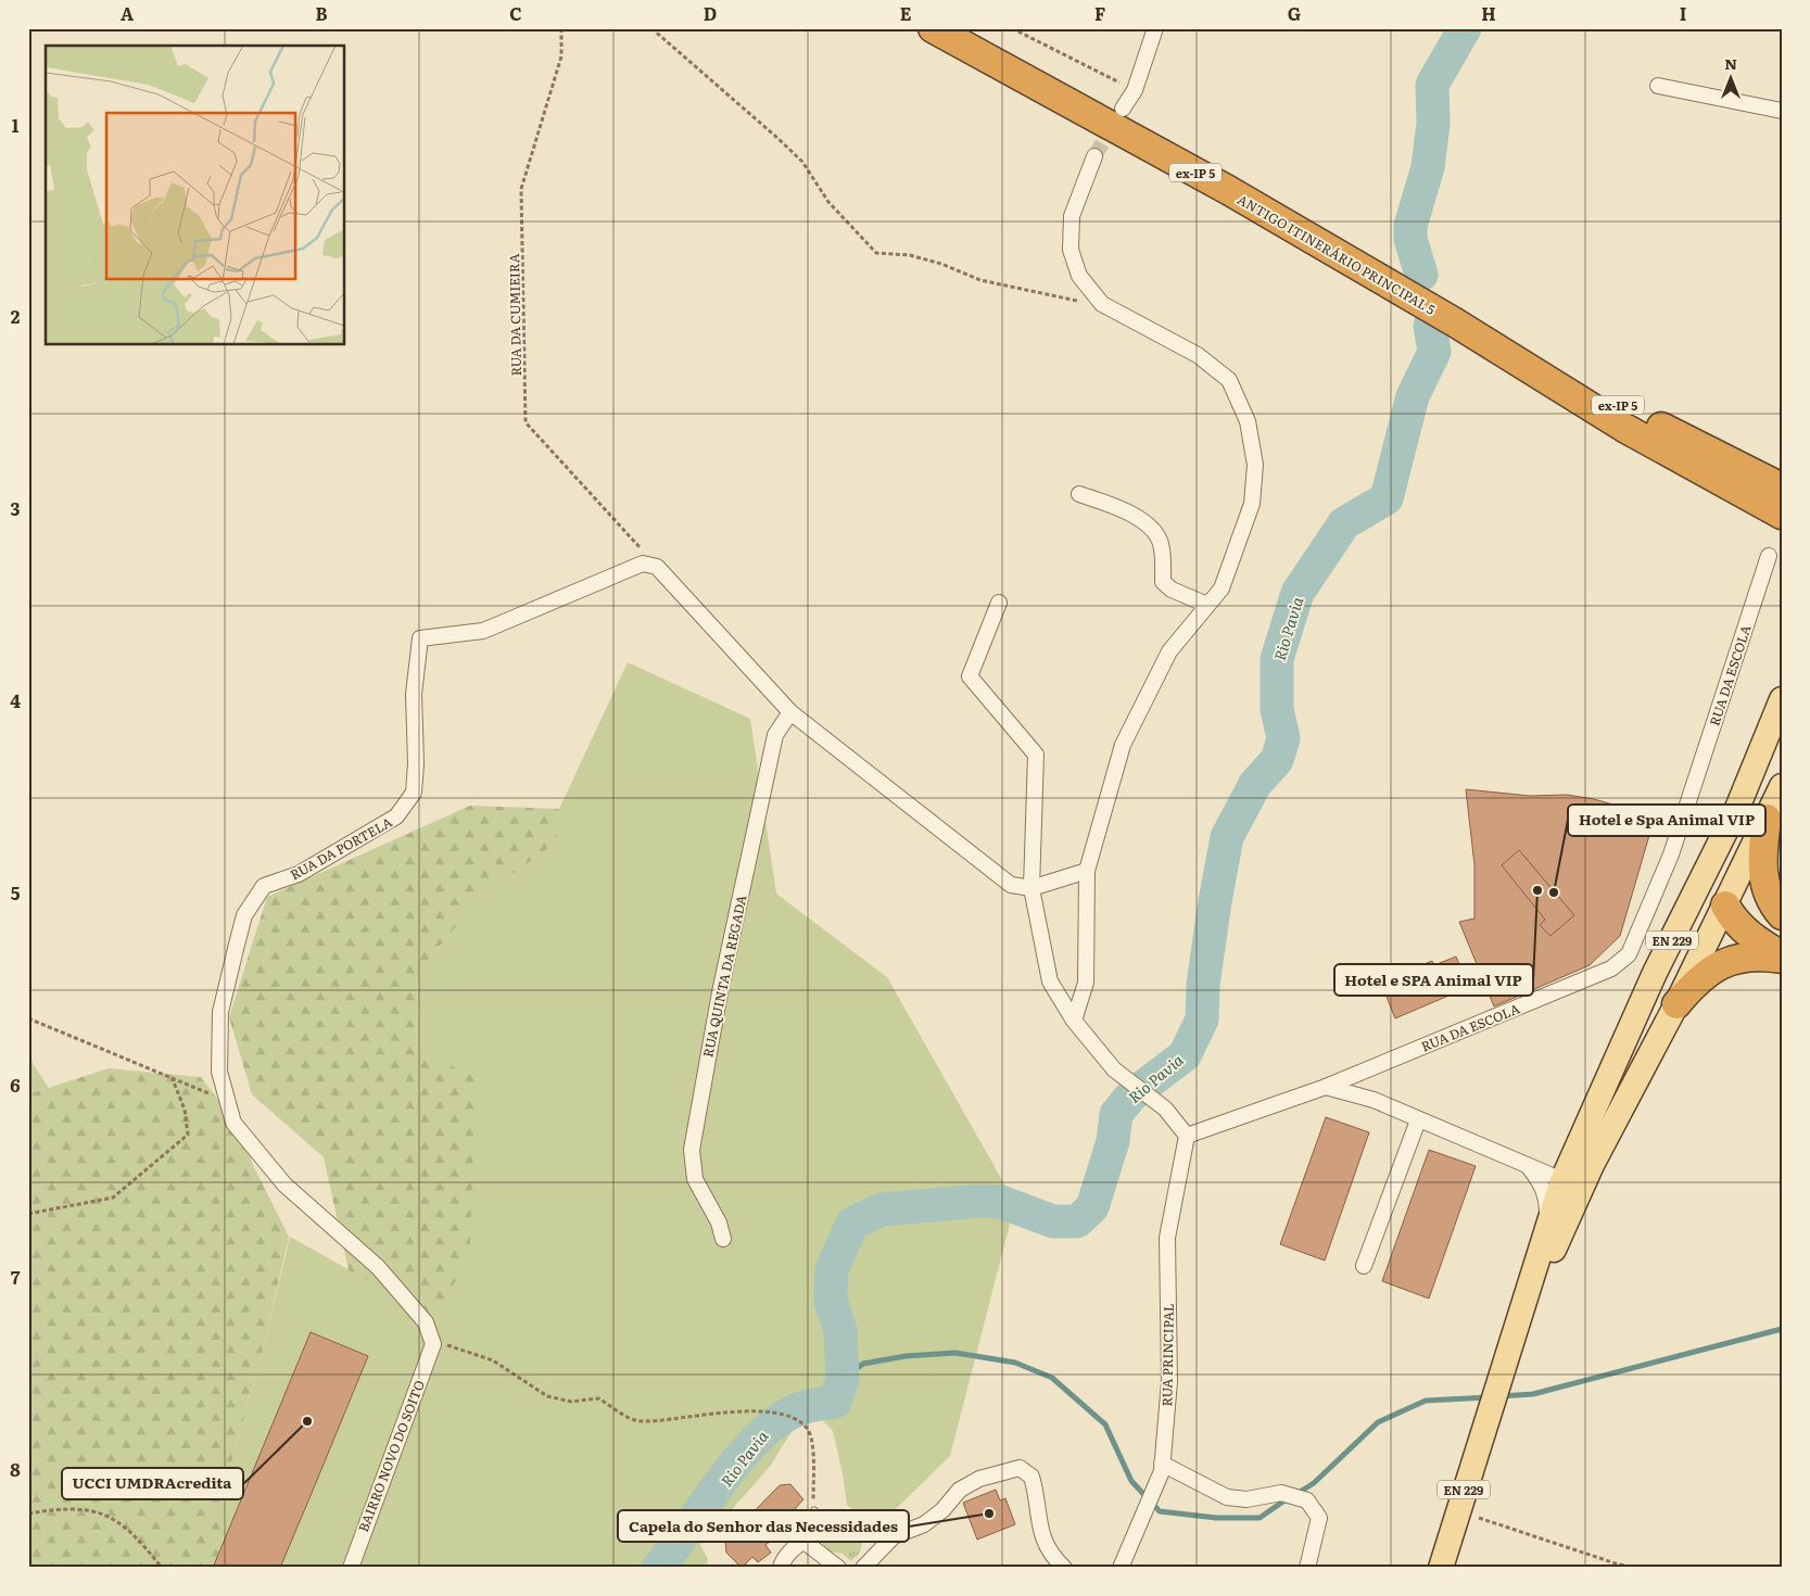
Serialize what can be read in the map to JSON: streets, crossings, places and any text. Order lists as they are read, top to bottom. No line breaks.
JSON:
{"streets":{"highway":["ex-IP 5","ANTIGO ITINERÁRIO PRINCIPAL 5"],"main road":["EN 229"],"street":["RUA DA ESCOLA","RUA DA PORTELA","RUA QUINTA DA REGADA","RUA PRINCIPAL","BAIRRO NOVO DO SOITO"],"path":["RUA DA CUMIEIRA"]},"crossings":[["RUA DA CUMIEIRA","RUA DA PORTELA"],["RUA DA ESCOLA","RUA PRINCIPAL"],["RUA DA PORTELA","BAIRRO NOVO DO SOITO"]],"water":["Rio Pavia"],"places":["Hotel e SPA Animal VIP","Hotel e Spa Animal VIP","UCCI UMDRAcredita","Capela do Senhor das Necessidades"],"north":"top","grid":{"columns":["A","B","C","D","E","F","G","H","I"],"rows":["1","2","3","4","5","6","7","8"]}}
